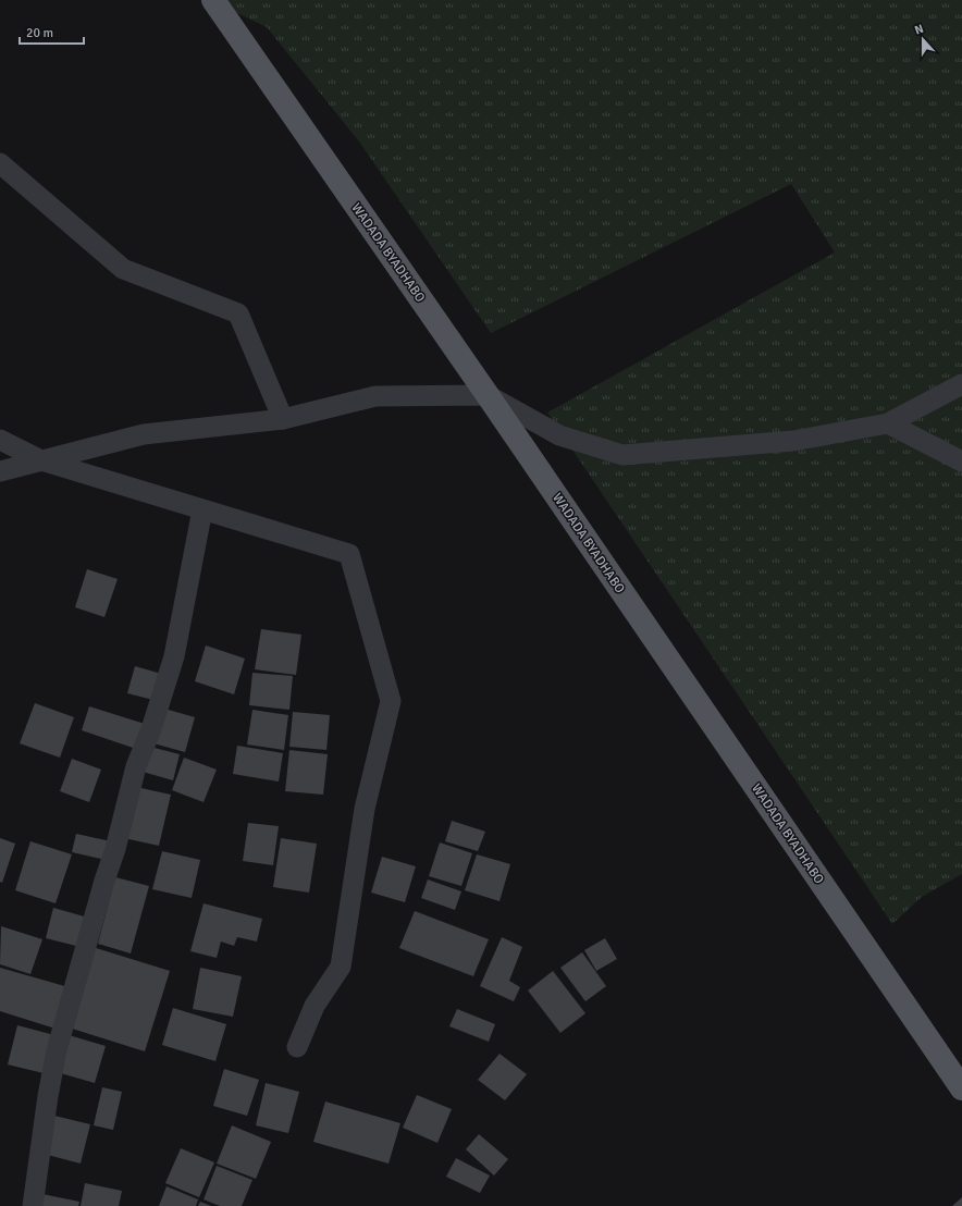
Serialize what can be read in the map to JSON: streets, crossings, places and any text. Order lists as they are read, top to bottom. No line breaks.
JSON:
{"streets":{"main road":["WADADA BYADHABO"]},"scale_bar":"20 m","north":"top"}
